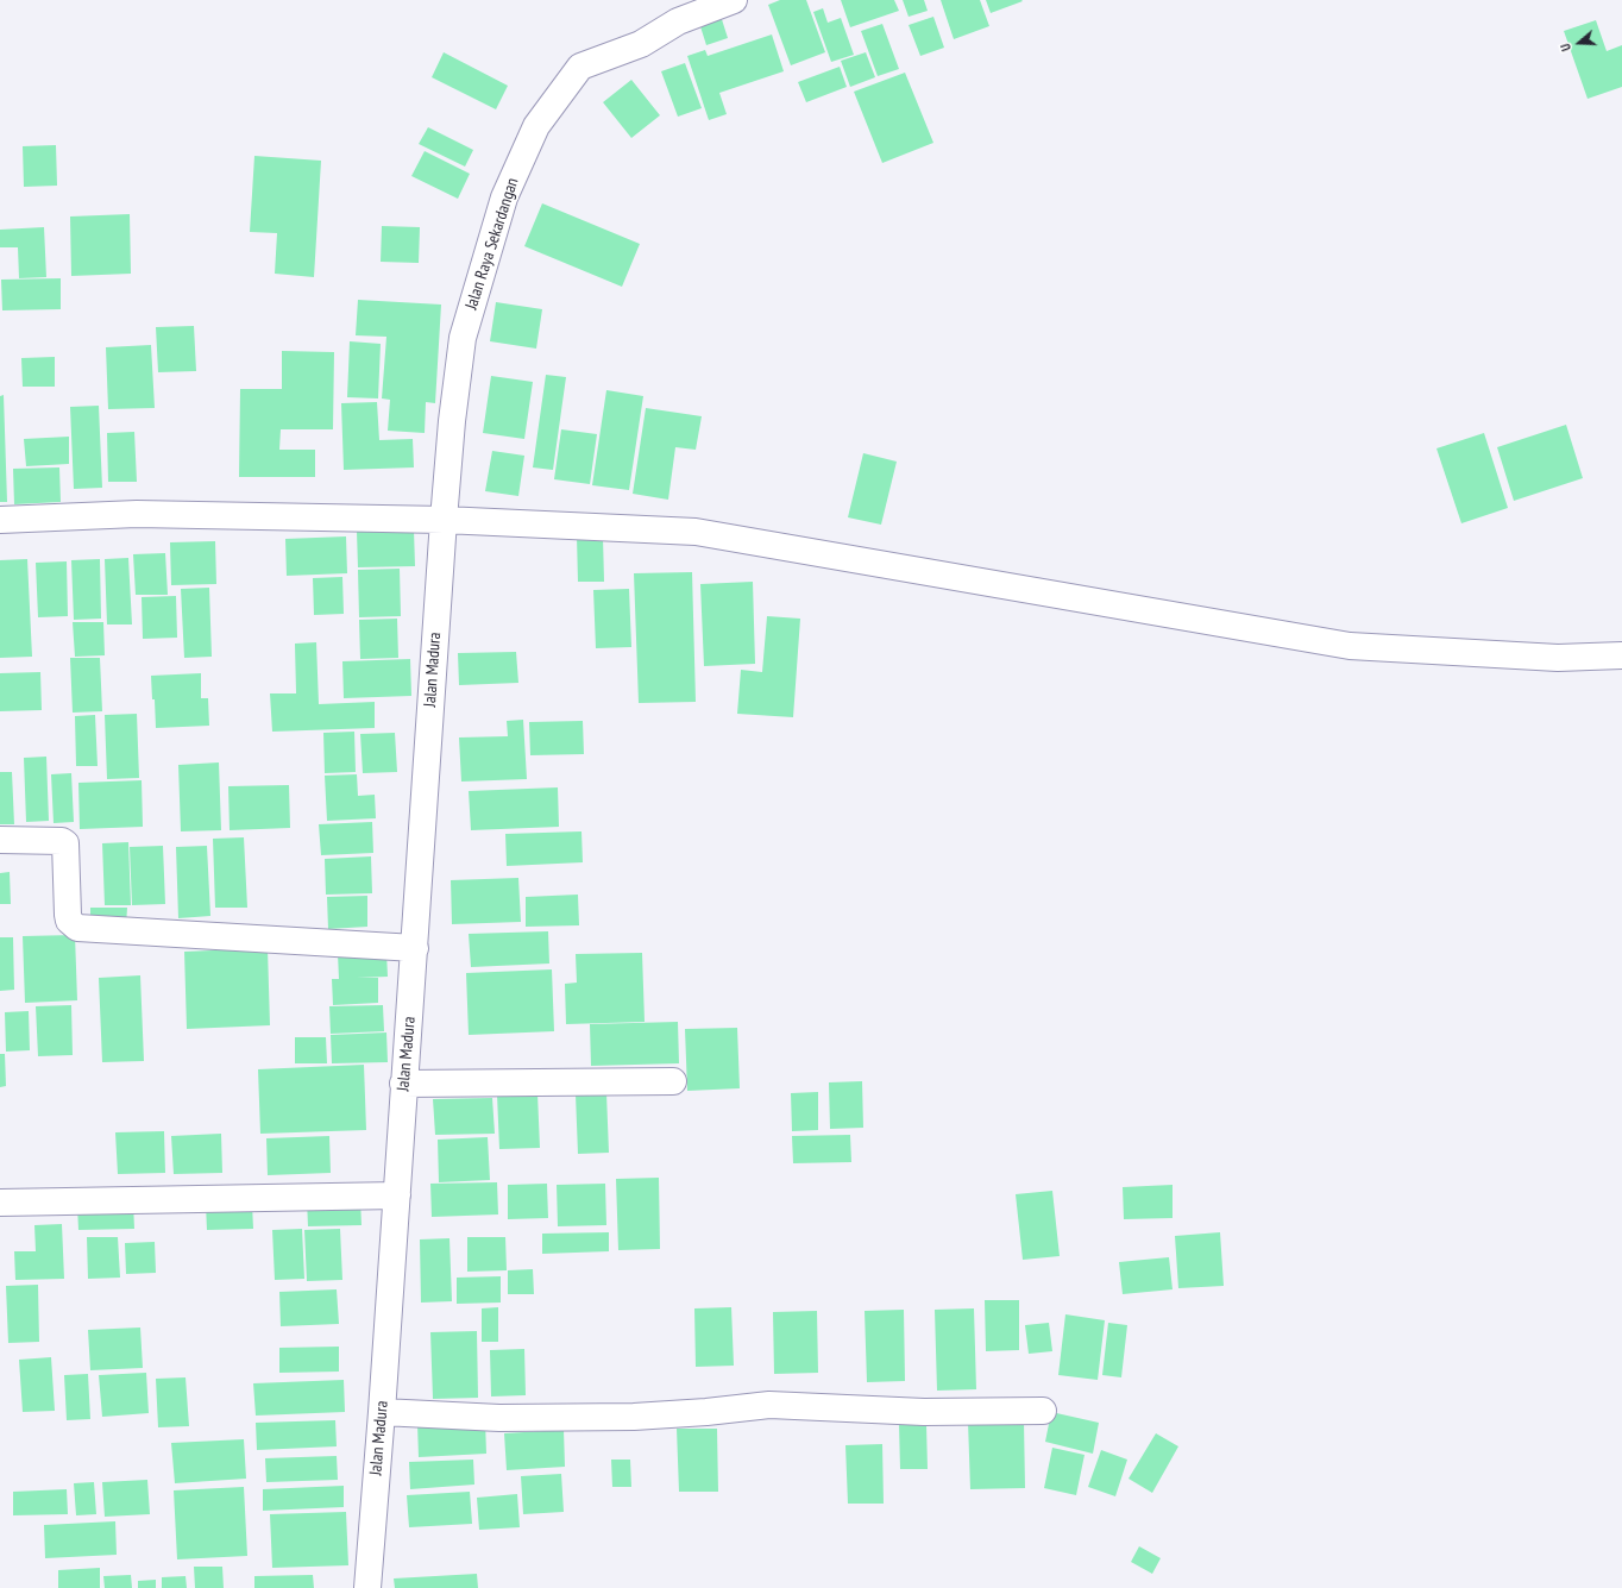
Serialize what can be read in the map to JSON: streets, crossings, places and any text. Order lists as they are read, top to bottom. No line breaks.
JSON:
{"streets":{"street":["Jalan Raya Sekardangan","Jalan Madura"]},"crossings":[["Jalan Raya Sekardangan","Jalan Madura"]],"north":"left"}
